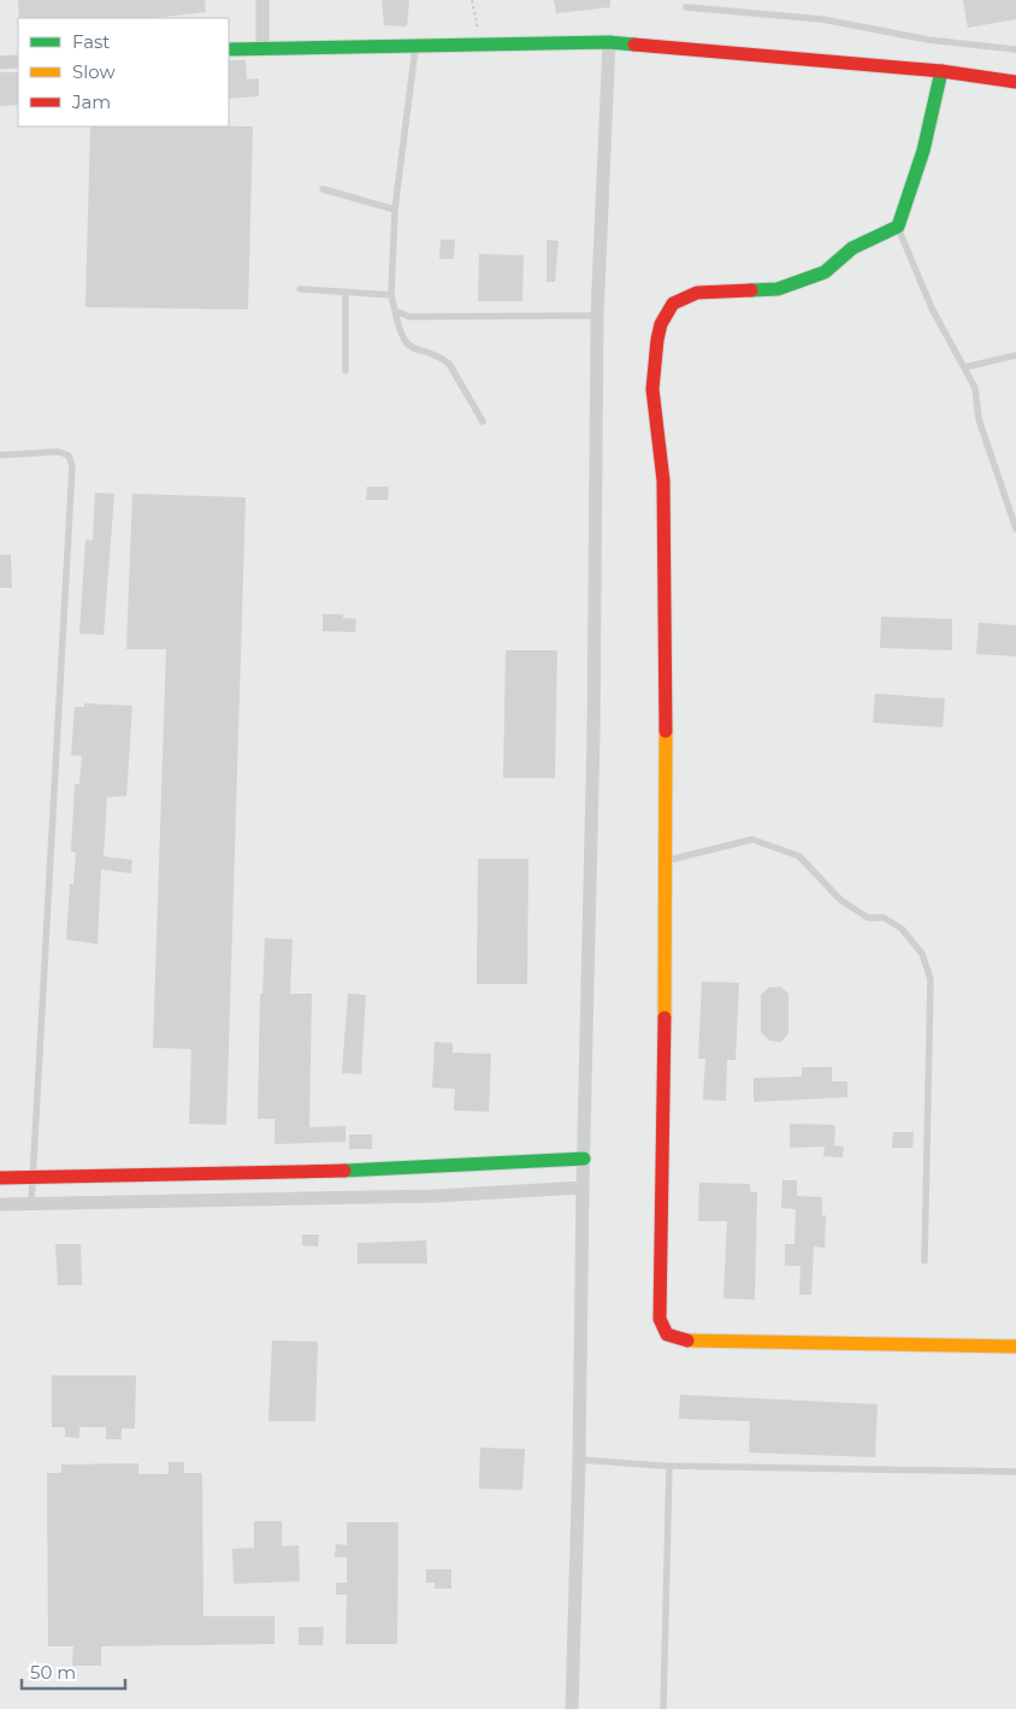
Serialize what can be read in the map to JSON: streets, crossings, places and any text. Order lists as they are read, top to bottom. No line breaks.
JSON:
{"legend":["Fast","Slow","Jam"],"scale_bar":"50 m"}
